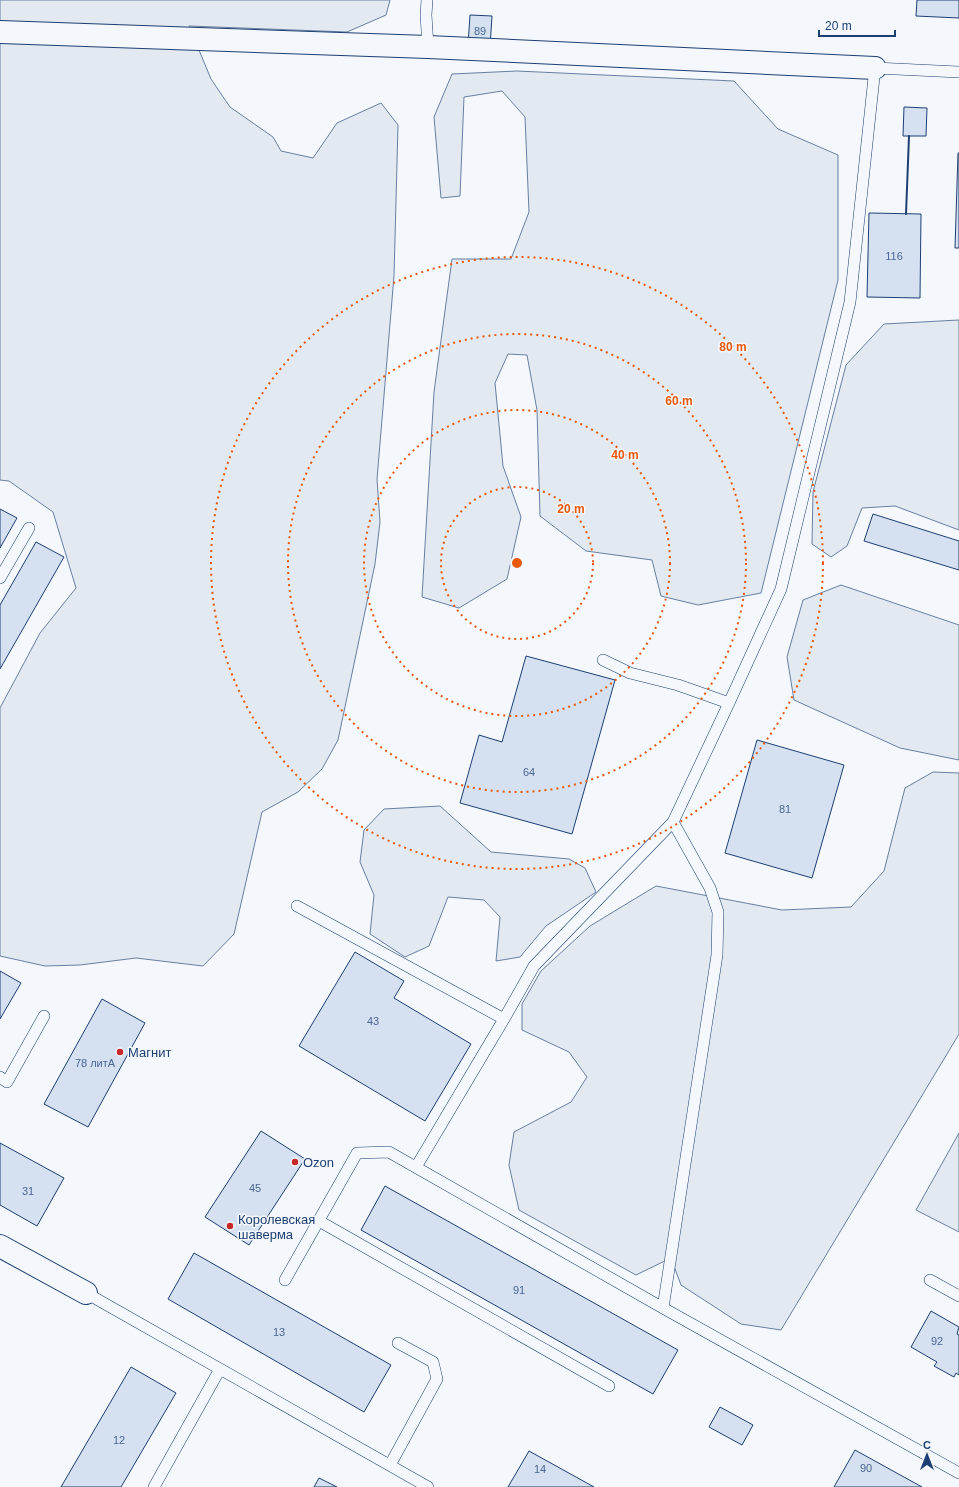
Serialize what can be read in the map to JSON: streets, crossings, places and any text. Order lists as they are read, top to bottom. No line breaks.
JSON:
{"places":["Магнит","Ozon","Королевская шаверма"],"house_numbers":["89","116","64","81","43","78 литА","45","31","91","13","92","12","90","14"],"scale_bar":"20 m","north":"top","rings":["80 m","60 m","40 m","20 m"]}
